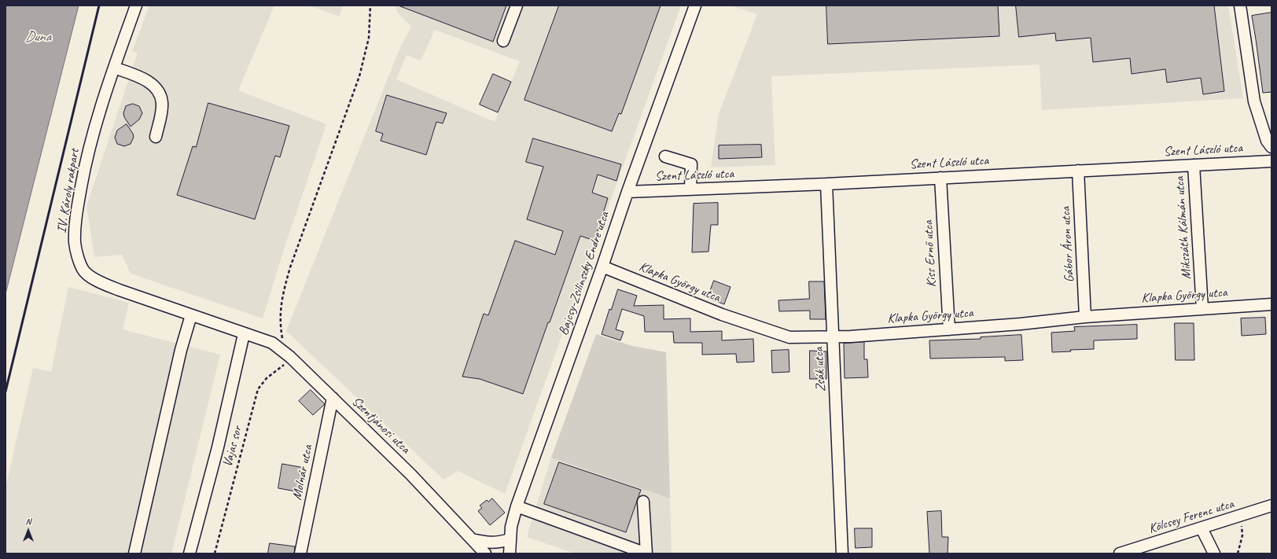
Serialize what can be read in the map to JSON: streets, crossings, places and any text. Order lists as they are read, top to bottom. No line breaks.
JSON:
{"streets":{"street":["Szent László utca","IV. Károly rakpart","Mikszáth Kálmán utca","Gábor Áron utca","Kiss Ernő utca","Bajcsy-Zsilinszky Endre utca","Klapka György utca","Zsák utca","Szentjánosi utca","Molnár utca","Kölcsey Ferenc utca"],"path":["Vajas sor"]},"crossings":[["Szent László utca","Mikszáth Kálmán utca"],["Szent László utca","Gábor Áron utca"],["Szent László utca","Kiss Ernő utca"],["Szent László utca","Bajcsy-Zsilinszky Endre utca"],["Szent László utca","Zsák utca"],["IV. Károly rakpart","Szentjánosi utca"],["Mikszáth Kálmán utca","Klapka György utca"],["Gábor Áron utca","Klapka György utca"],["Kiss Ernő utca","Klapka György utca"],["Bajcsy-Zsilinszky Endre utca","Klapka György utca"],["Klapka György utca","Zsák utca"],["Szentjánosi utca","Vajas sor"],["Szentjánosi utca","Molnár utca"]],"water":["Duna"],"north":"top"}
